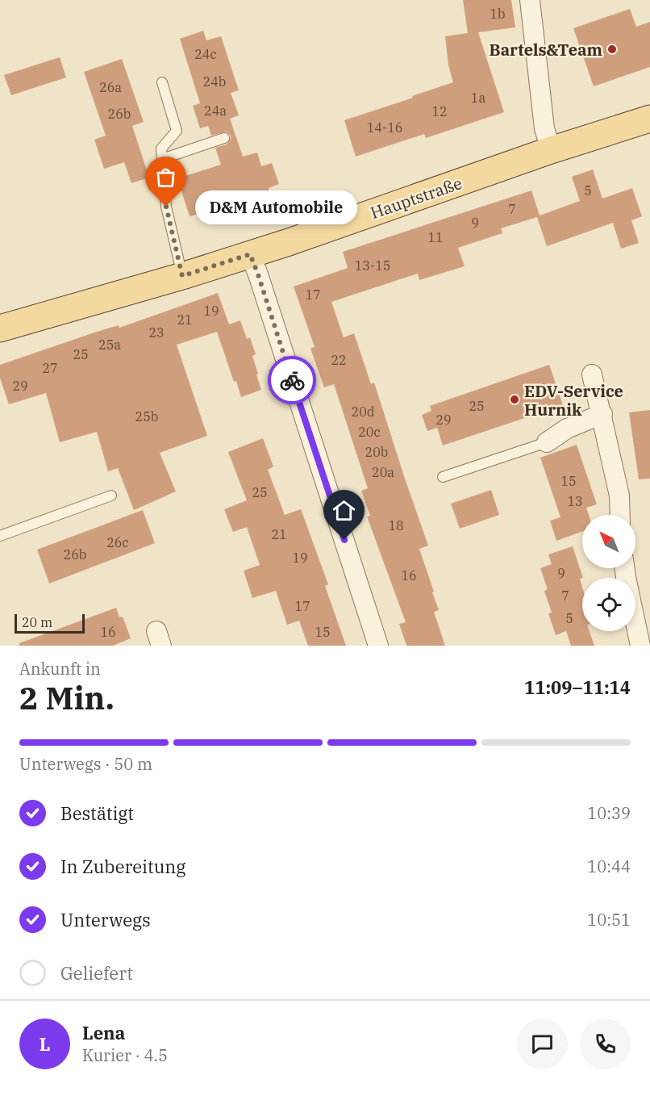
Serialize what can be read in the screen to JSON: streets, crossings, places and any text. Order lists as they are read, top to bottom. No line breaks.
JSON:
{"streets":{"main road":["Hauptstraße"]},"places":["Bartels&Team","D&M Automobile","EDV-Service Hurnik"],"house_numbers":["1b","24c","24b","26a","1a","24a","12","26b","14-16","5","7","9","11","13-15","17","19","21","23","25a","25","22","27","29","25","20d","25b","29","20c","20b","20a","15","25","13","18","21","26c","26b","19","9","16","7","17","5","16","15"],"scale_bar":"20 m","north":"top left","page":{"bubble":"D&M Automobile","scale":"20 m","heading":["2 Min.","Ankunft in","11:09–11:14"],"panel":["Lena","Kurier · 4.5"],"bar":"Unterwegs · 50 m","list":[["Bestätigt","10:39"],["In Zubereitung","10:44"],["Unterwegs","10:51"],"Geliefert"],"round":"L"}}
